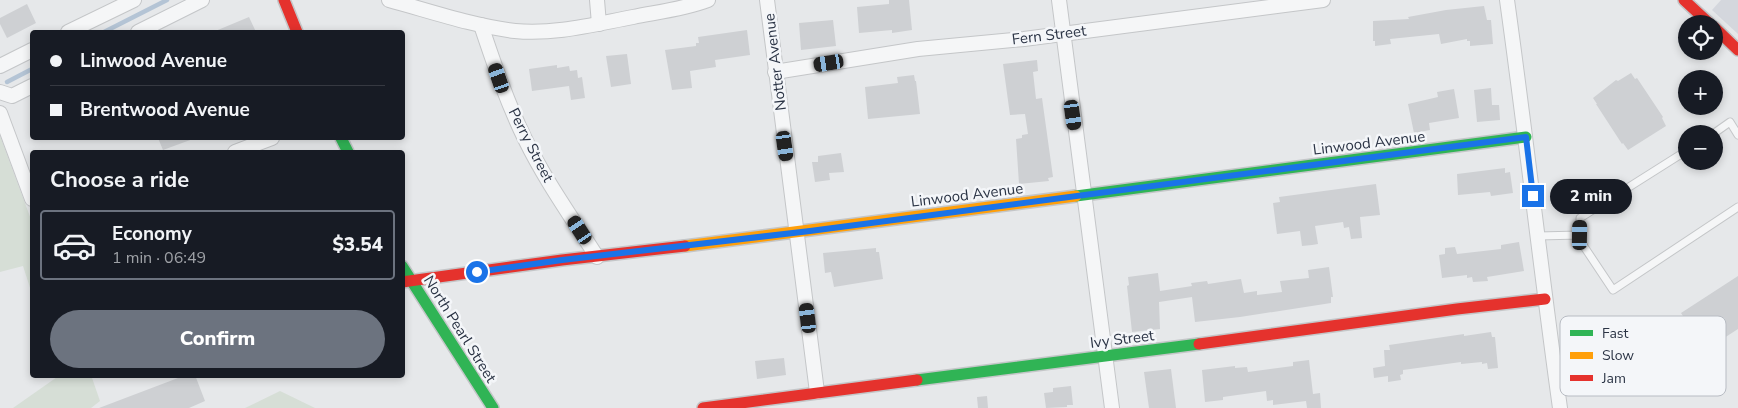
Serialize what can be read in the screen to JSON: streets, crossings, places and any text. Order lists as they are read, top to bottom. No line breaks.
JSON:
{"streets":{"street":["Fern Street","Notter Avenue","Linwood Avenue","Perry Street","North Pearl Street","Ivy Street"]},"crossings":[["Fern Street","Notter Avenue"],["Notter Avenue","Linwood Avenue"],["Notter Avenue","Ivy Street"],["Linwood Avenue","Perry Street"],["Linwood Avenue","North Pearl Street"]],"legend":["Fast","Slow","Jam"],"page":{"map_buttons":["+","−"],"banner":["Linwood Avenue","Brentwood Avenue"],"heading":"Choose a ride","bubble":"2 min","list":[{"name":"Economy","note":"1 min · 06:49","value":"$3.54"}],"buttons":"Confirm"}}
